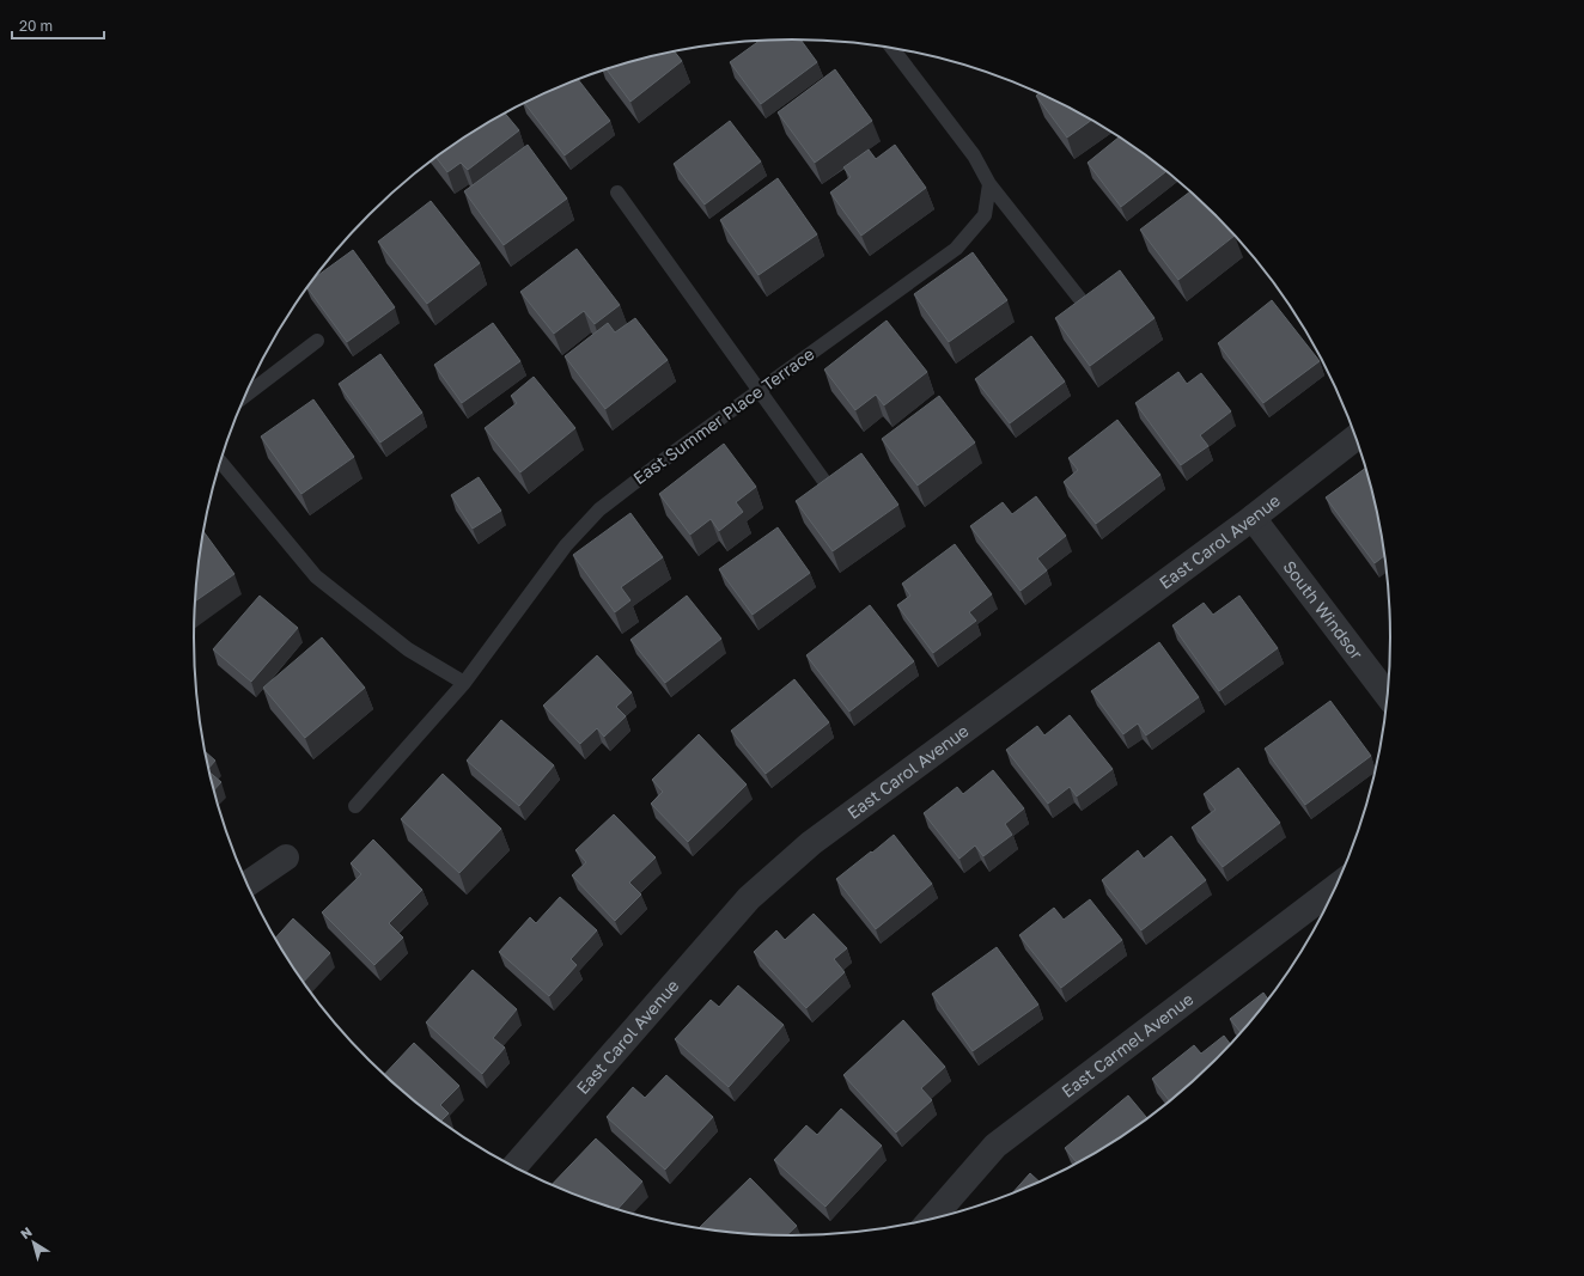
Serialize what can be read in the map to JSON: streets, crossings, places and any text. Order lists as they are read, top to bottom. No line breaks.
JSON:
{"streets":{"street":["East Carol Avenue","South Windsor","East Carmel Avenue"],"lane":["East Summer Place Terrace"]},"crossings":[["East Carol Avenue","South Windsor"]],"scale_bar":"20 m","north":"top left"}
